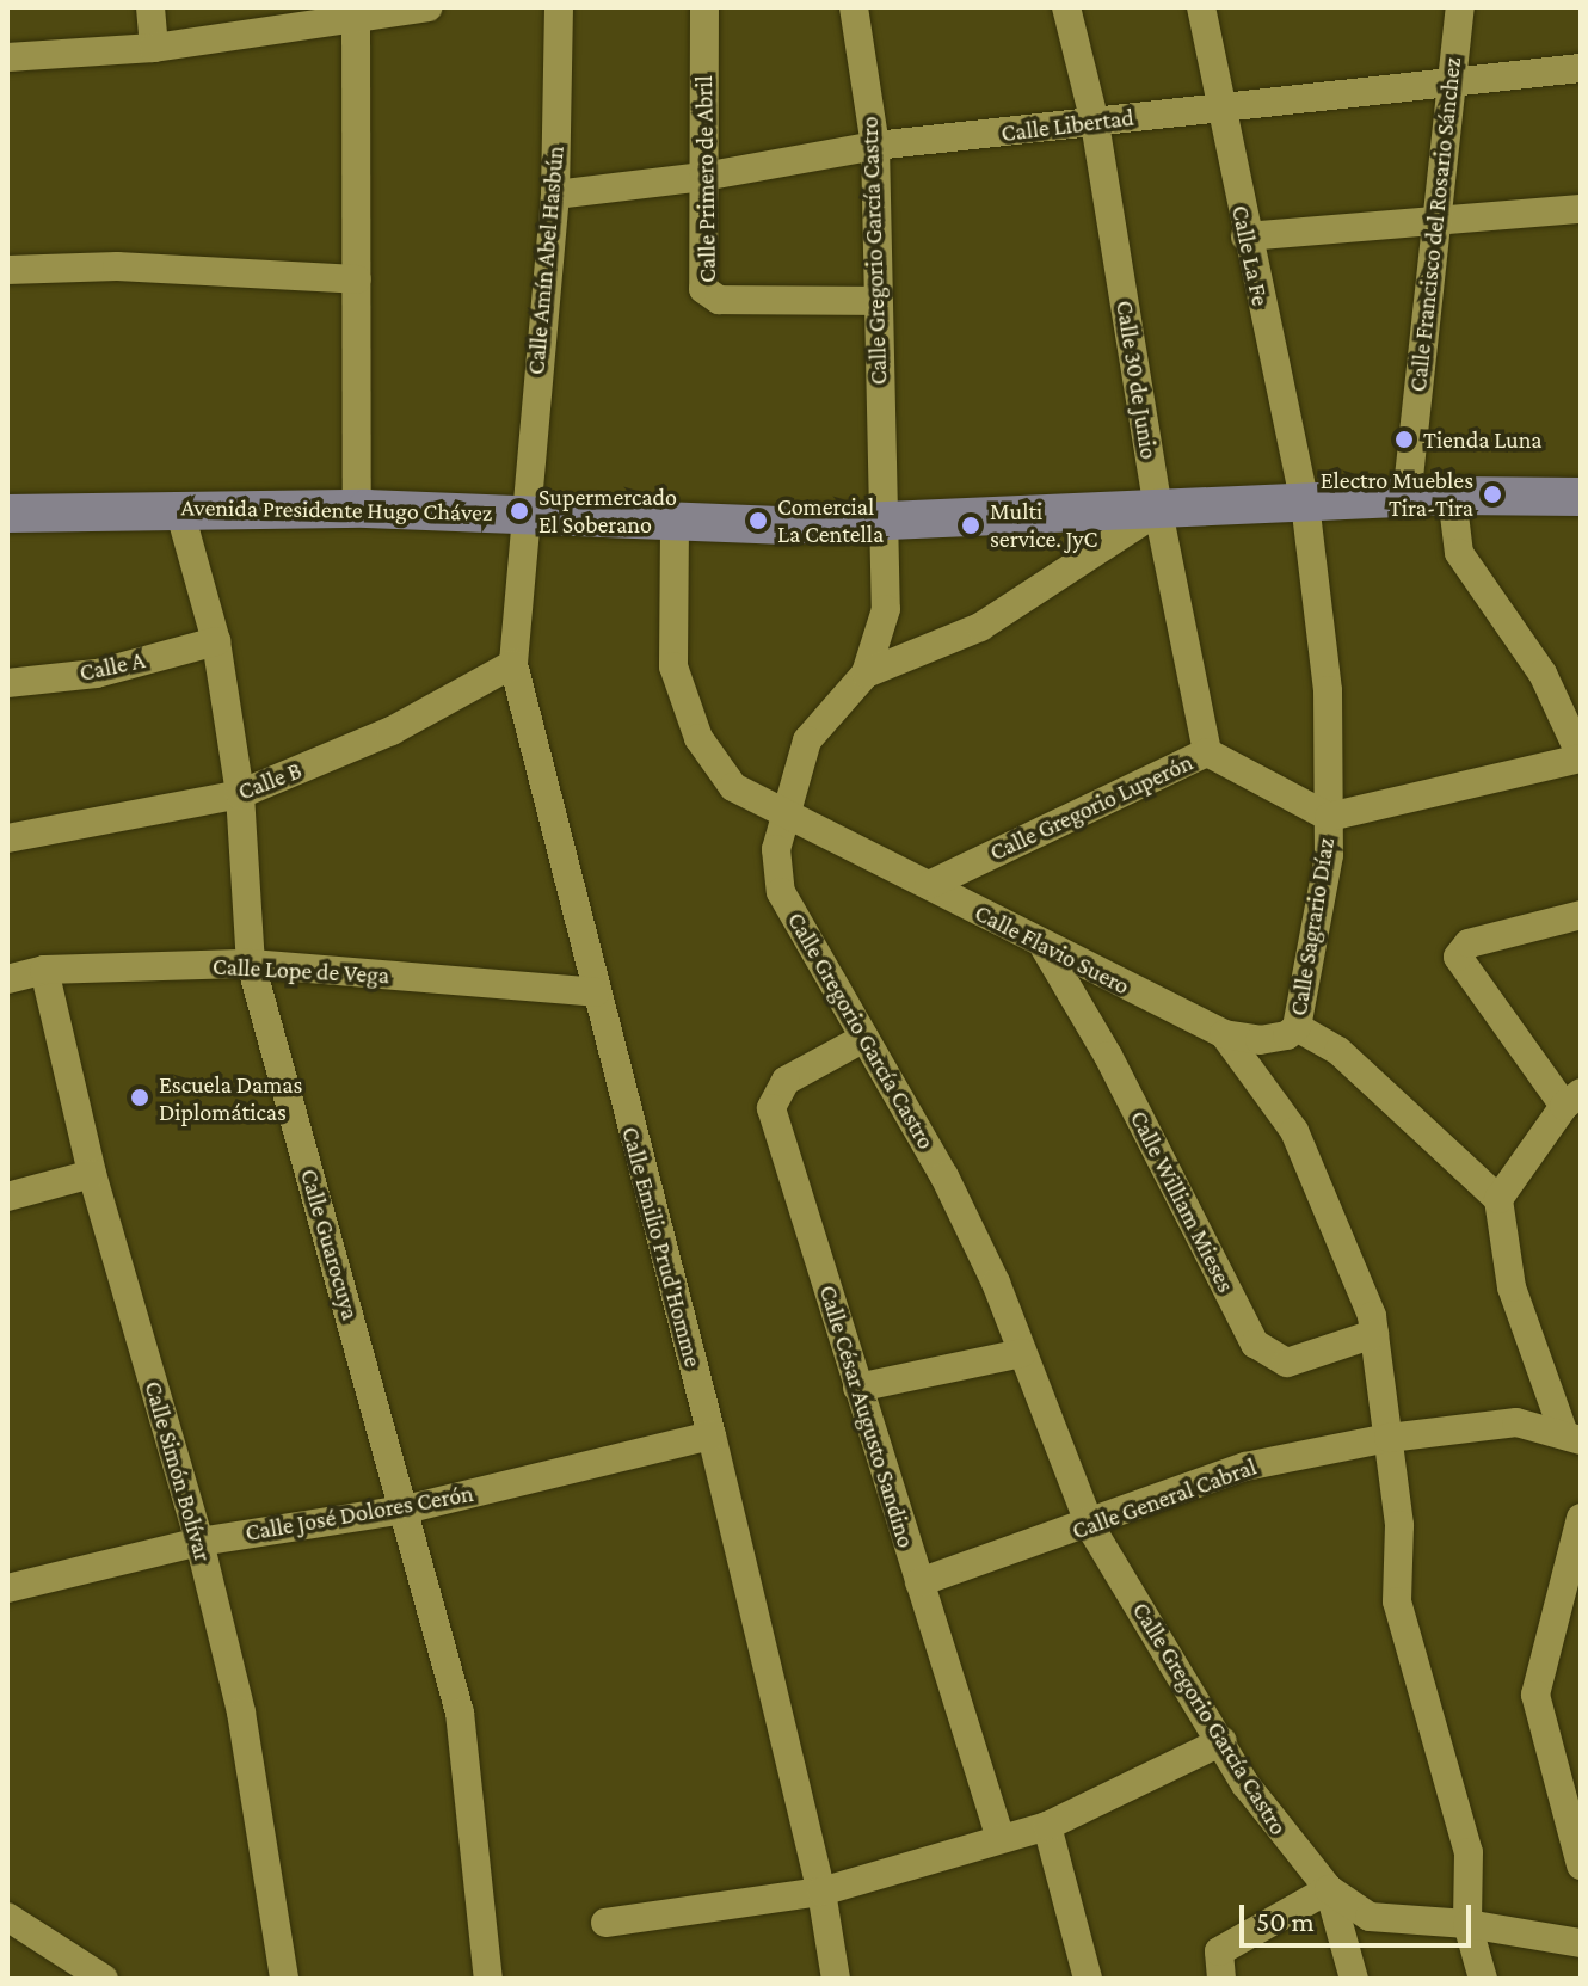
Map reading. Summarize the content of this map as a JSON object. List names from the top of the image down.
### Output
{
  "streets": {
    "main road": ["Avenida Presidente Hugo Chávez"],
    "street": [
      "Calle Libertad",
      "Calle Primero de Abril",
      "Calle Francisco del Rosario Sánchez",
      "Calle Gregorio García Castro",
      "Calle La Fe",
      "Calle Amín Abel Hasbún",
      "Calle 30 de Junio",
      "Calle A",
      "Calle B",
      "Calle Gregorio Luperón",
      "Calle Sagrario Díaz",
      "Calle Flavio Suero",
      "Calle Lope de Vega",
      "Calle William Mieses",
      "Calle Guarocuya",
      "Calle Emilio Prud'Homme",
      "Calle César Augusto Sandino",
      "Calle Simón Bolívar",
      "Calle General Cabral",
      "Calle José Dolores Cerón"
    ]
  },
  "crossings": [
    ["Calle Libertad", "Calle Primero de Abril"],
    ["Calle Libertad", "Calle Francisco del Rosario Sánchez"],
    ["Calle Libertad", "Calle Gregorio García Castro"],
    ["Calle Libertad", "Calle La Fe"],
    ["Calle Libertad", "Calle Amín Abel Hasbún"],
    ["Calle Libertad", "Calle 30 de Junio"],
    ["Calle Primero de Abril", "Calle Gregorio García Castro"],
    ["Calle Francisco del Rosario Sánchez", "Avenida Presidente Hugo Chávez"],
    ["Calle Gregorio García Castro", "Avenida Presidente Hugo Chávez"],
    ["Calle Gregorio García Castro", "Calle Flavio Suero"],
    ["Calle Gregorio García Castro", "Calle César Augusto Sandino"],
    ["Calle Gregorio García Castro", "Calle General Cabral"],
    ["Calle La Fe", "Avenida Presidente Hugo Chávez"],
    ["Calle La Fe", "Calle Sagrario Díaz"],
    ["Calle Amín Abel Hasbún", "Avenida Presidente Hugo Chávez"],
    ["Calle Amín Abel Hasbún", "Calle Emilio Prud'Homme"],
    ["Calle 30 de Junio", "Avenida Presidente Hugo Chávez"],
    ["Calle 30 de Junio", "Calle Gregorio Luperón"],
    ["Avenida Presidente Hugo Chávez", "Calle Sagrario Díaz"],
    ["Avenida Presidente Hugo Chávez", "Calle Flavio Suero"],
    ["Avenida Presidente Hugo Chávez", "Calle Guarocuya"],
    ["Avenida Presidente Hugo Chávez", "Calle Emilio Prud'Homme"],
    ["Calle A", "Calle Guarocuya"],
    ["Calle B", "Calle Guarocuya"],
    ["Calle B", "Calle Emilio Prud'Homme"],
    ["Calle Gregorio Luperón", "Calle Sagrario Díaz"],
    ["Calle Gregorio Luperón", "Calle Flavio Suero"],
    ["Calle Flavio Suero", "Calle William Mieses"],
    ["Calle Flavio Suero", "Calle General Cabral"],
    ["Calle Lope de Vega", "Calle Guarocuya"],
    ["Calle Lope de Vega", "Calle Emilio Prud'Homme"],
    ["Calle Lope de Vega", "Calle Simón Bolívar"],
    ["Calle Guarocuya", "Calle José Dolores Cerón"],
    ["Calle Emilio Prud'Homme", "Calle José Dolores Cerón"],
    ["Calle César Augusto Sandino", "Calle General Cabral"],
    ["Calle Simón Bolívar", "Calle José Dolores Cerón"]
  ],
  "places": [
    "Tienda Luna",
    "Electro Muebles Tira-Tira",
    "Supermercado El Soberano",
    "Comercial La Centella",
    "Multi service. JyC",
    "Escuela Damas Diplomáticas"
  ],
  "scale_bar": "50 m"
}
